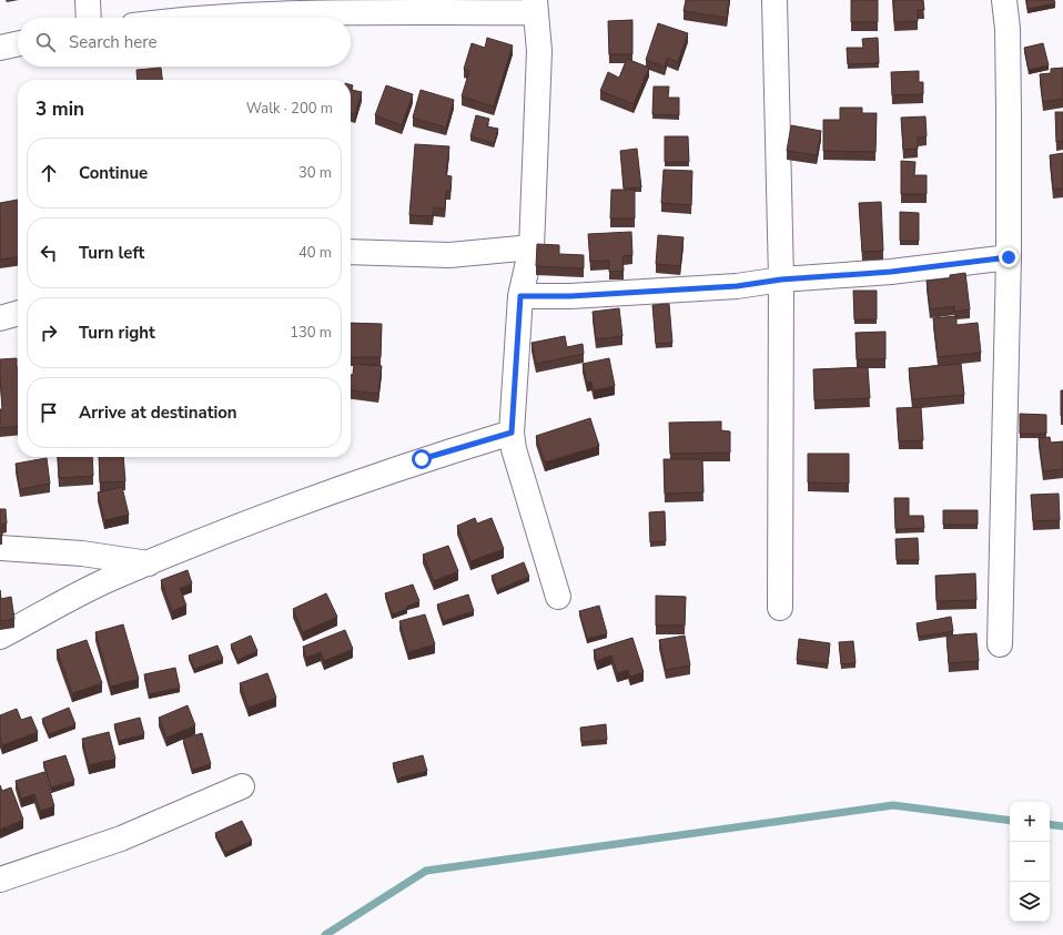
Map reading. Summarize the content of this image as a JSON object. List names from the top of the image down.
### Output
{
  "page": {
    "search": "Search here",
    "heading": ["3 min", "Walk · 200 m"],
    "list": [
      ["Continue", "30 m"],
      ["Turn left", "40 m"],
      ["Turn right", "130 m"],
      "Arrive at destination"
    ],
    "map_buttons": ["+", "−"]
  }
}
